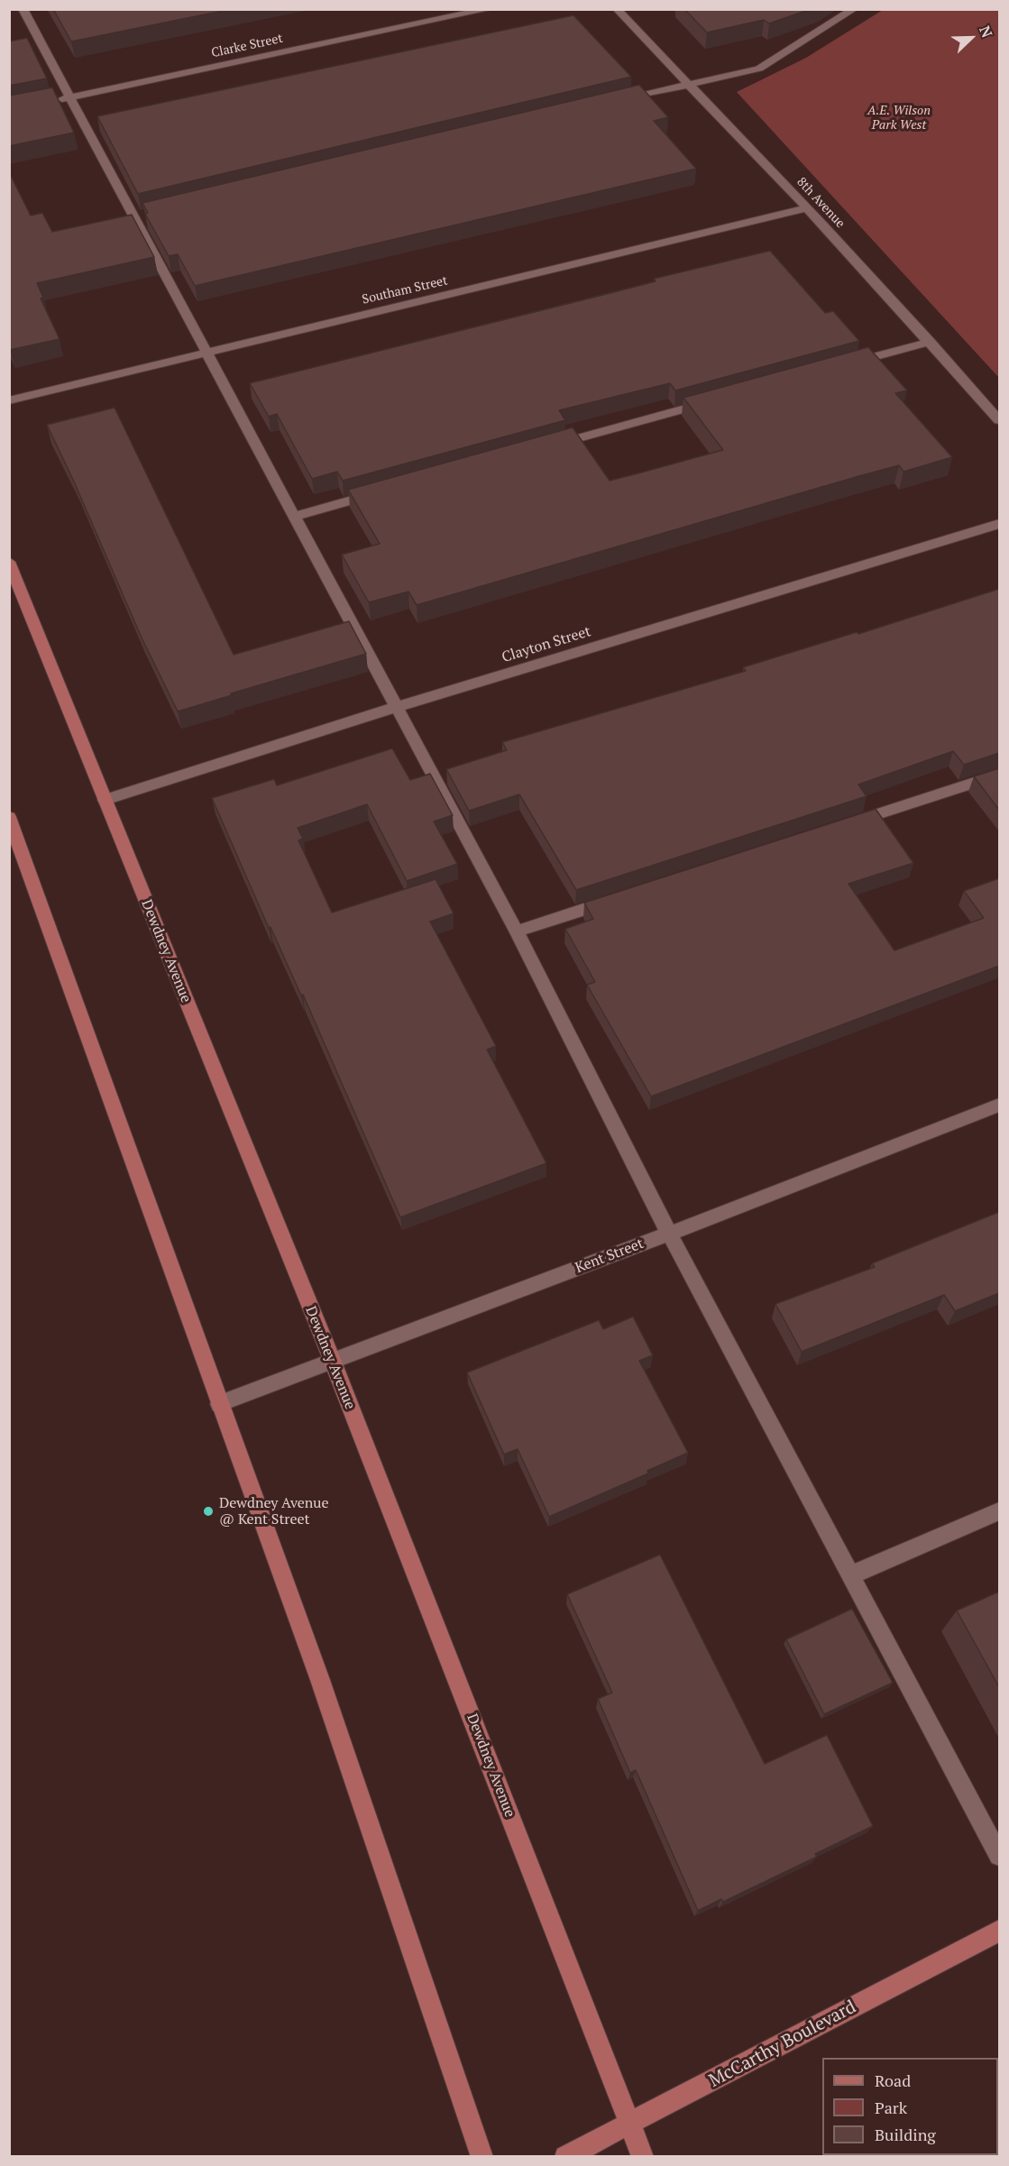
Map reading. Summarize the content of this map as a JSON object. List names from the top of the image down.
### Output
{
  "streets": {
    "main road": ["Dewdney Avenue", "McCarthy Boulevard"],
    "street": [
      "Clarke Street",
      "8th Avenue",
      "Southam Street",
      "Clayton Street",
      "Kent Street"
    ]
  },
  "crossings": [
    ["8th Avenue", "Southam Street"],
    ["Clayton Street", "Dewdney Avenue"],
    ["Dewdney Avenue", "Kent Street"],
    ["Dewdney Avenue", "McCarthy Boulevard"]
  ],
  "parks": ["A.E. Wilson Park West"],
  "places": ["Dewdney Avenue @ Kent Street"],
  "legend": ["Road", "Park", "Building"],
  "north": "top right"
}
